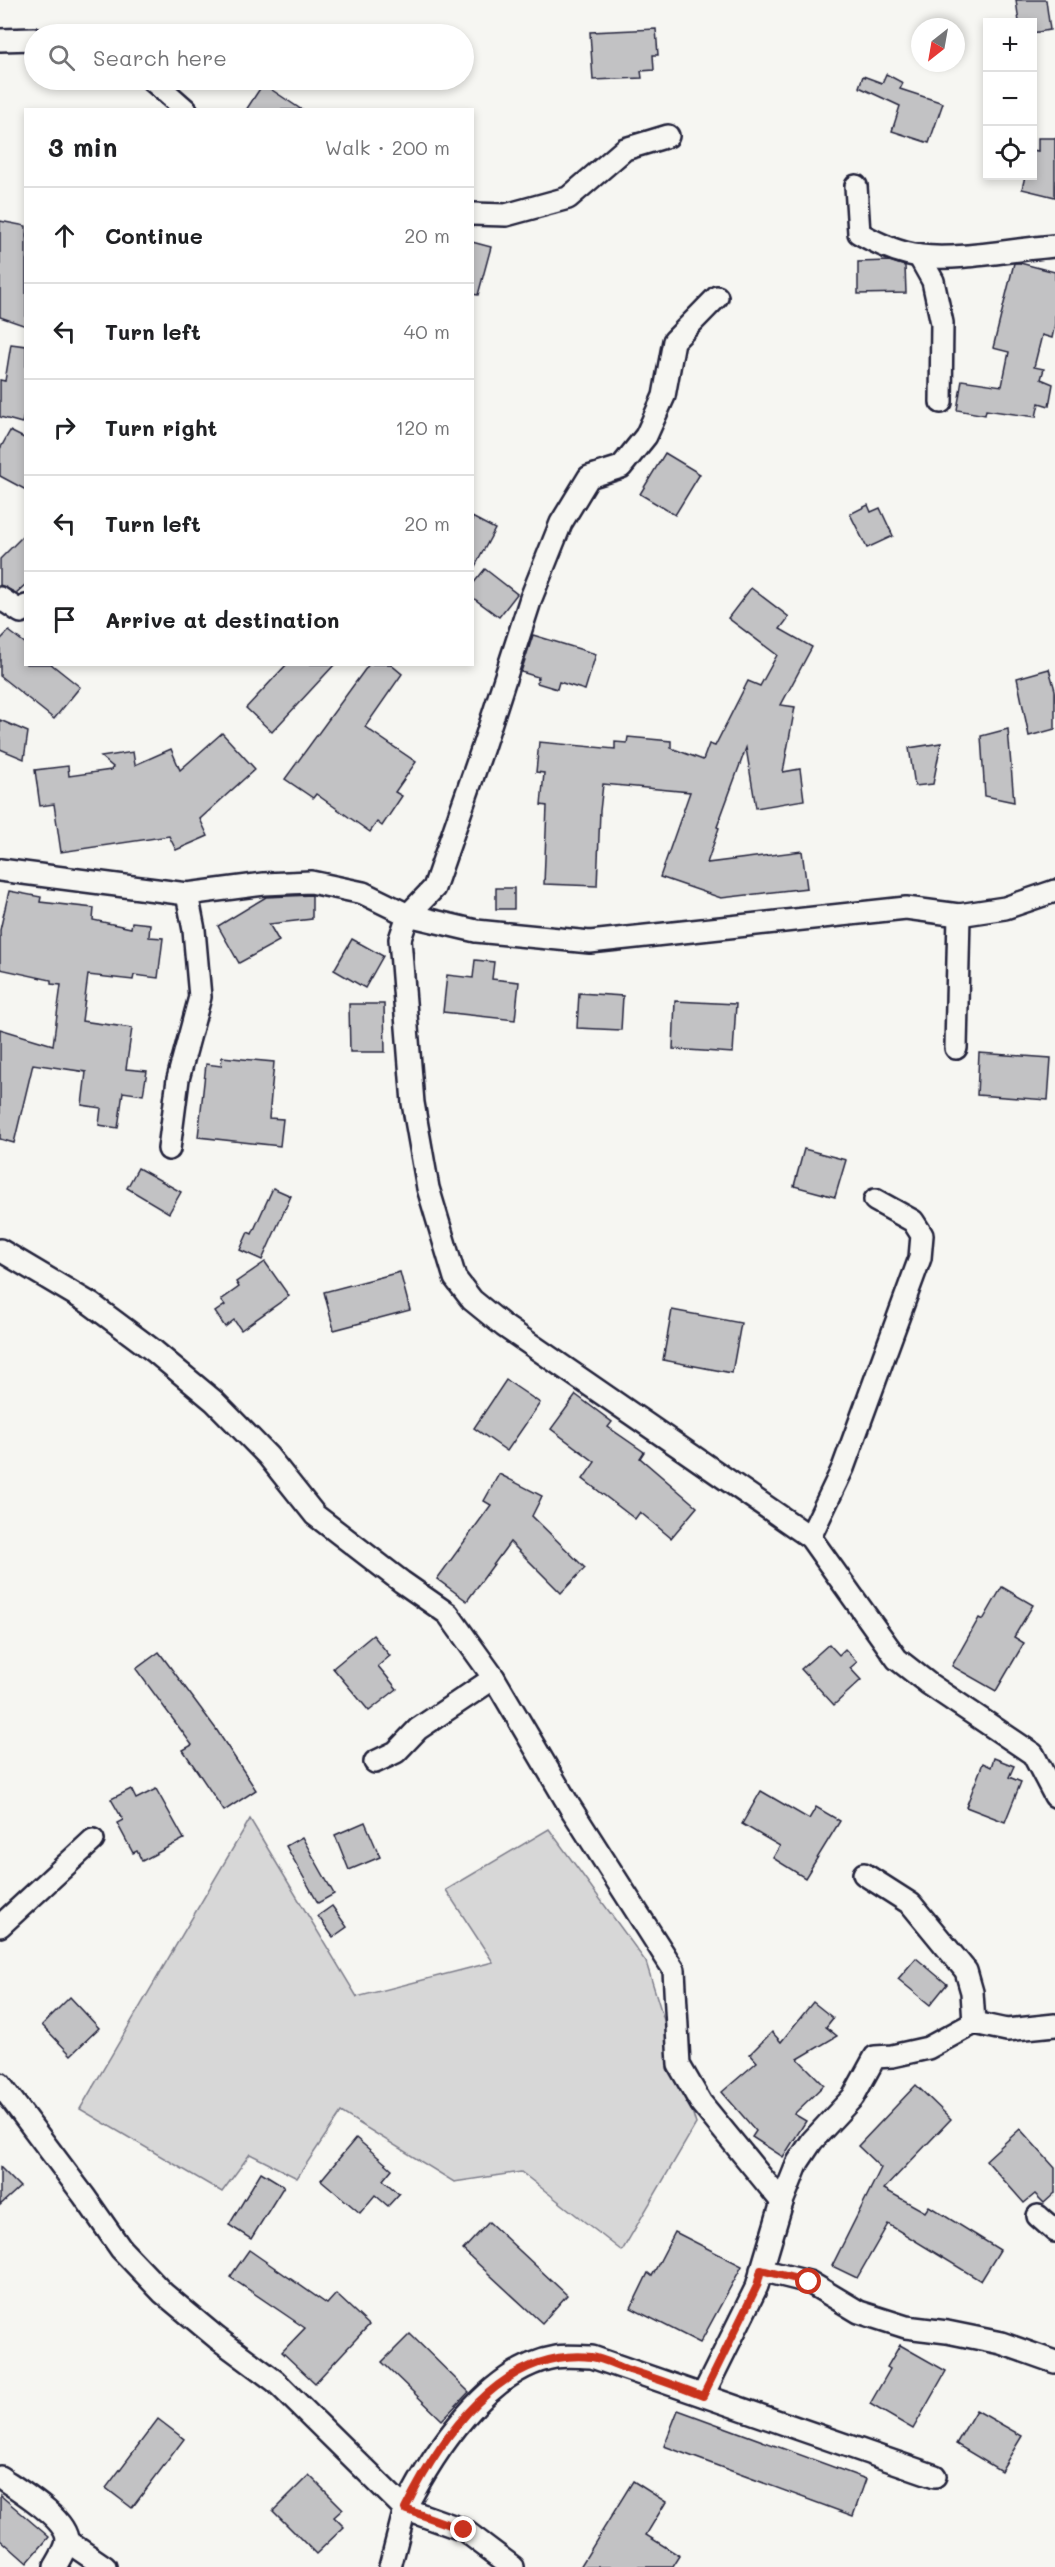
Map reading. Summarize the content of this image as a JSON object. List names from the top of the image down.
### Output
{
  "north": "bottom left",
  "page": {
    "map_buttons": ["+", "−"],
    "search": "Search here",
    "heading": ["3 min", "Walk · 200 m"],
    "list": [
      ["Continue", "20 m"],
      ["Turn left", "40 m"],
      ["Turn right", "120 m"],
      ["Turn left", "20 m"],
      "Arrive at destination"
    ]
  }
}
